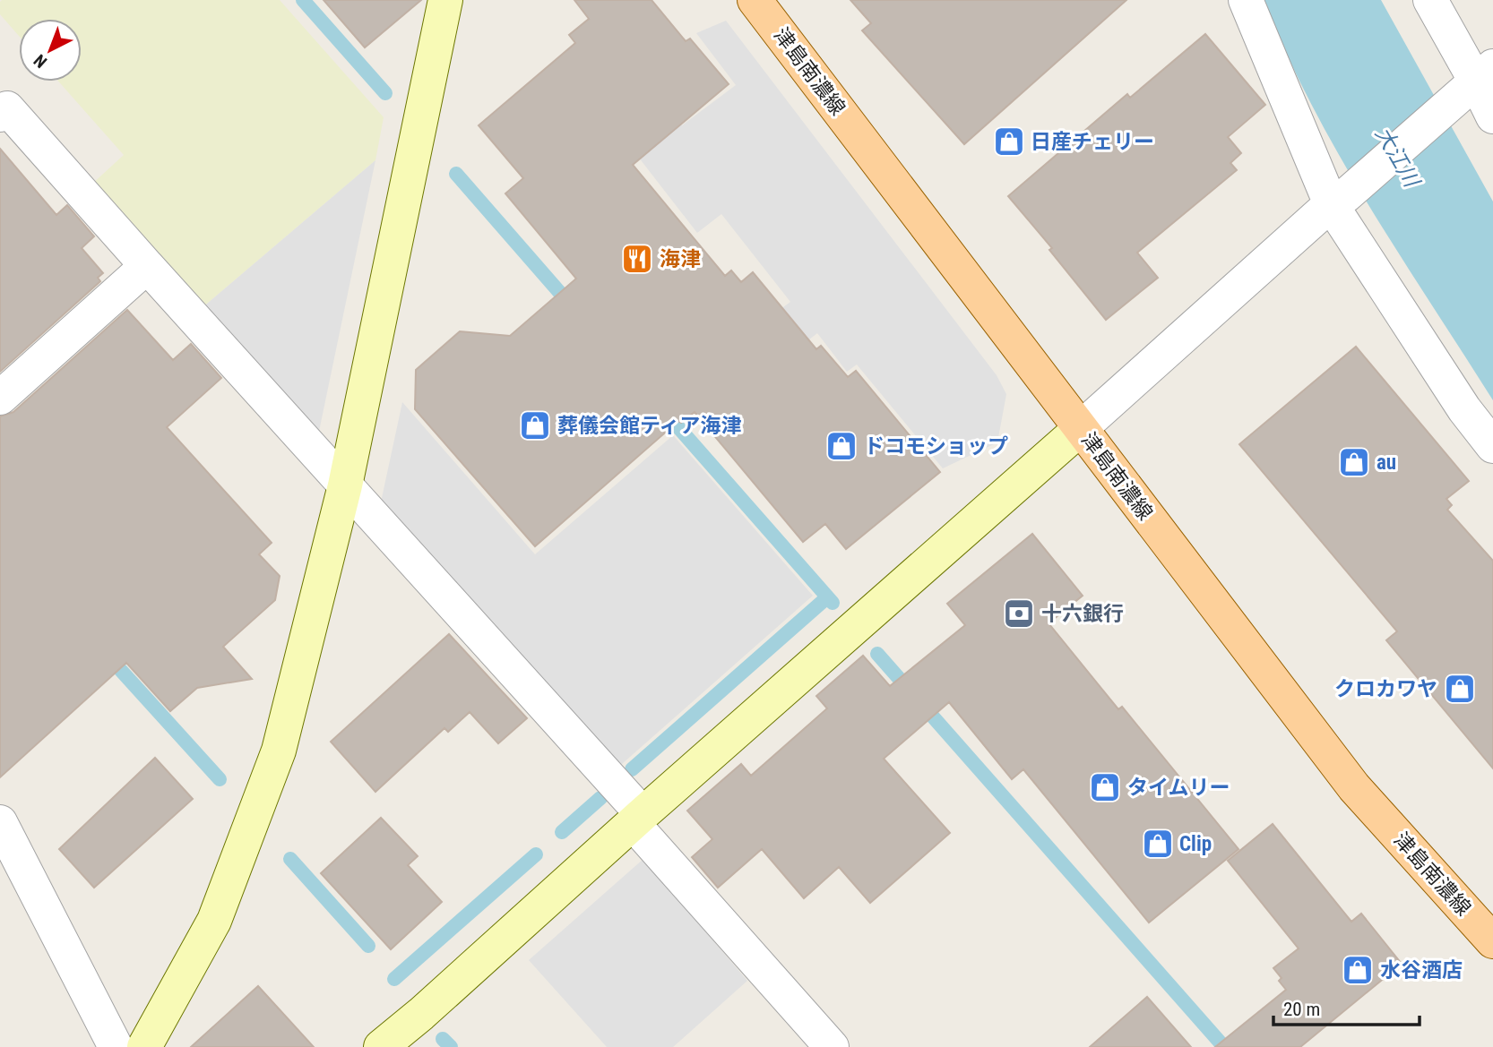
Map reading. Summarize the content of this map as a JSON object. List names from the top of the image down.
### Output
{
  "streets": {
    "main road": ["津島南濃線"]
  },
  "water": ["大江川"],
  "places": {
    "shop": [
      "日産チェリー",
      "葬儀会館ティア海津",
      "ドコモショップ",
      "au",
      "クロカワヤ",
      "タイムリー",
      "Clip",
      "水谷酒店"
    ],
    "restaurant": ["海津"],
    "bank": ["十六銀行"]
  },
  "scale_bar": "20 m",
  "north": "bottom left"
}
